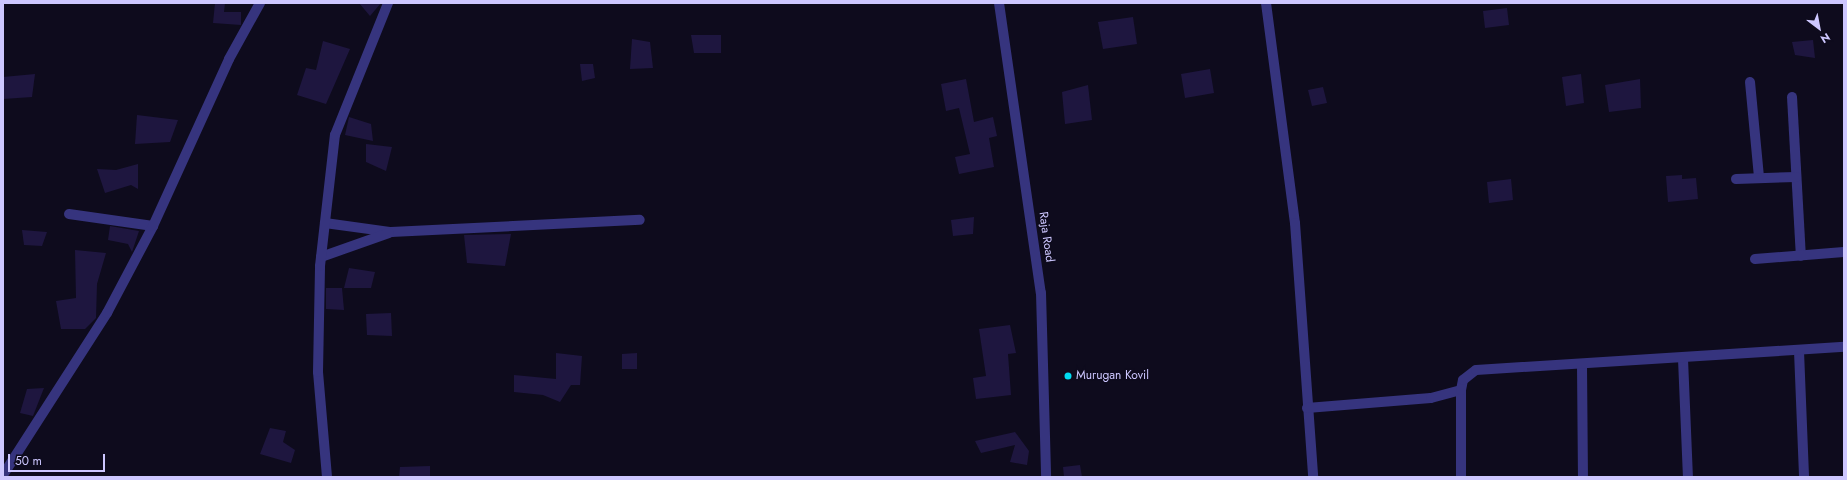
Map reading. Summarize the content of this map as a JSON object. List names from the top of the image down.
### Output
{
  "streets": {
    "street": ["Raja Road"]
  },
  "places": ["Murugan Kovil"],
  "scale_bar": "50 m",
  "north": "bottom right"
}
